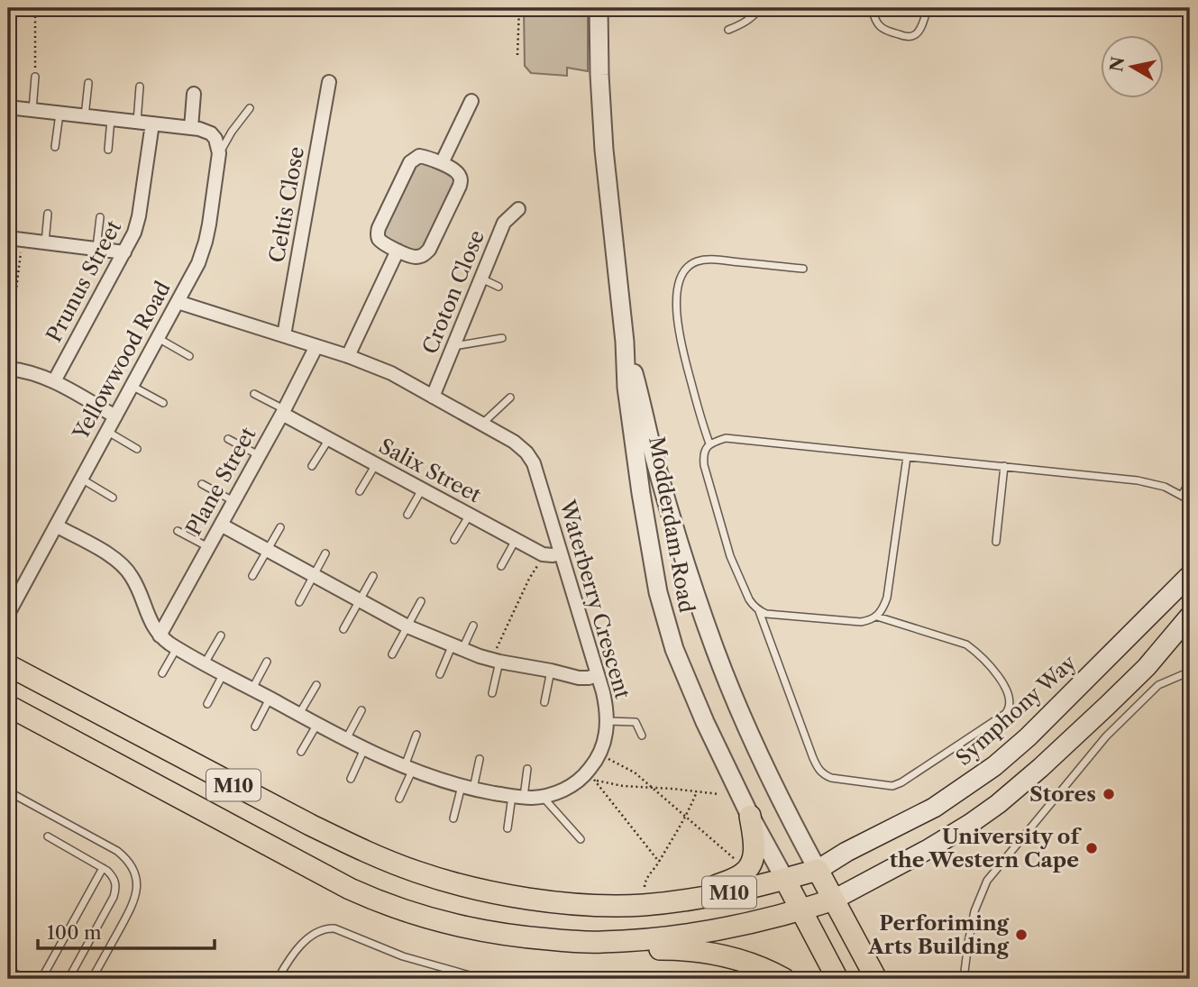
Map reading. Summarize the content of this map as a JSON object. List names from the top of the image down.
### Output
{
  "streets": {
    "main road": ["Symphony Way", "M10"],
    "street": [
      "Celtis Close",
      "Prunus Street",
      "Croton Close",
      "Yellowwood Road",
      "Salix Street",
      "Plane Street",
      "Modderdam Road",
      "Waterberry Crescent"
    ]
  },
  "crossings": [
    ["Celtis Close", "Waterberry Crescent"],
    ["Croton Close", "Waterberry Crescent"],
    ["Yellowwood Road", "Waterberry Crescent"],
    ["Salix Street", "Plane Street"],
    ["Plane Street", "Waterberry Crescent"],
    ["Modderdam Road", "Symphony Way"],
    ["Modderdam Road", "M10"],
    ["Symphony Way", "M10"]
  ],
  "places": ["Stores", "University of the Western Cape", "Perforiming Arts Building"],
  "scale_bar": "100 m",
  "north": "left"
}
